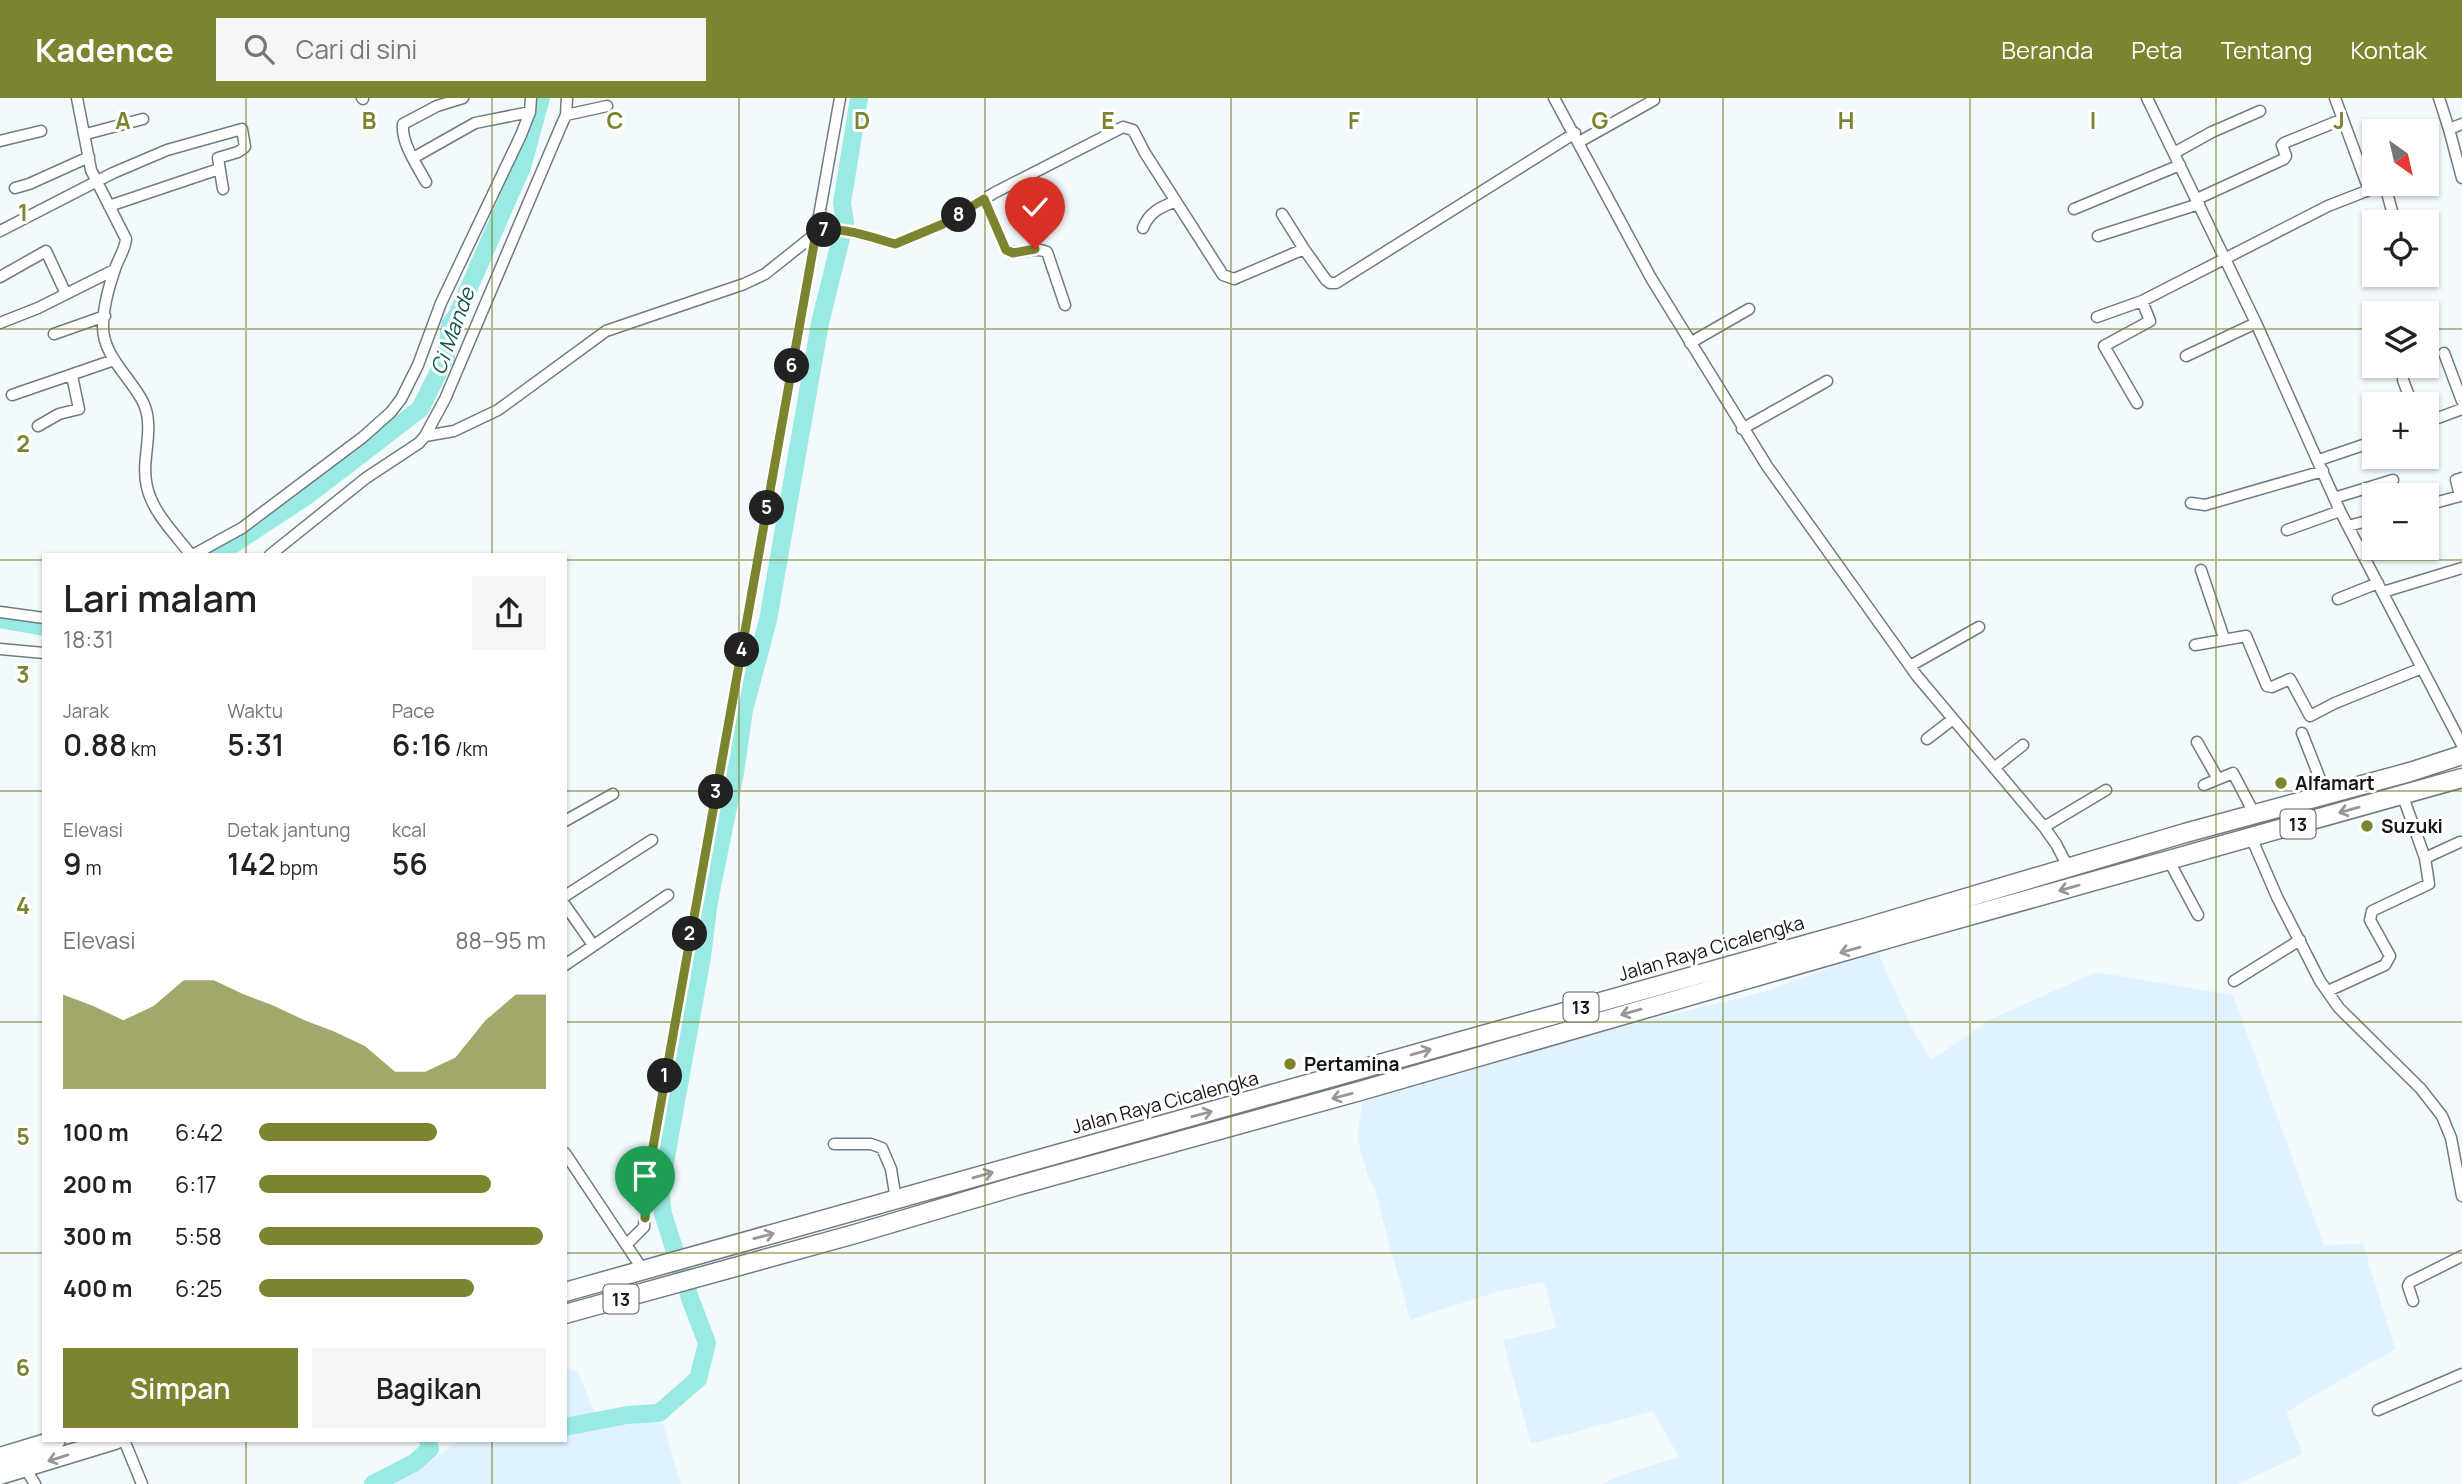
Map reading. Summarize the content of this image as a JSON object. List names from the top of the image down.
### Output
{
  "streets": {
    "highway": ["13", "Jalan Raya Cicalengka"]
  },
  "water": ["Ci Mande"],
  "places": ["Alfamart", "Suzuki", "Pertamina"],
  "north": "bottom right",
  "page": {
    "header": "Kadence",
    "search": "Cari di sini",
    "nav": [
      "Beranda",
      "Peta",
      "Tentang",
      "Kontak"
    ],
    "map_buttons": ["+", "−"],
    "pins": [
      "8",
      "7",
      "6",
      "5",
      "4",
      "3",
      "2",
      "1"
    ],
    "heading": ["Lari malam", "18:31"],
    "stats": [
      ["Jarak", "0.88 km"],
      ["Waktu", "5:31"],
      ["Pace", "6:16 /km"],
      ["Elevasi", "9 m"],
      ["Detak jantung", "142 bpm"],
      ["kcal", "56"]
    ],
    "chart": ["Elevasi", "88–95 m"],
    "list": [
      {
        "name": "100 m",
        "note": "6:42"
      },
      {
        "name": "200 m",
        "note": "6:17"
      },
      {
        "name": "300 m",
        "note": "5:58"
      },
      {
        "name": "400 m",
        "note": "6:25"
      }
    ],
    "buttons": ["Simpan", "Bagikan"]
  },
  "grid": {
    "columns": [
      "A",
      "B",
      "C",
      "D",
      "E",
      "F",
      "G",
      "H",
      "I",
      "J"
    ],
    "rows": [
      "1",
      "2",
      "3",
      "4",
      "5",
      "6"
    ]
  }
}
